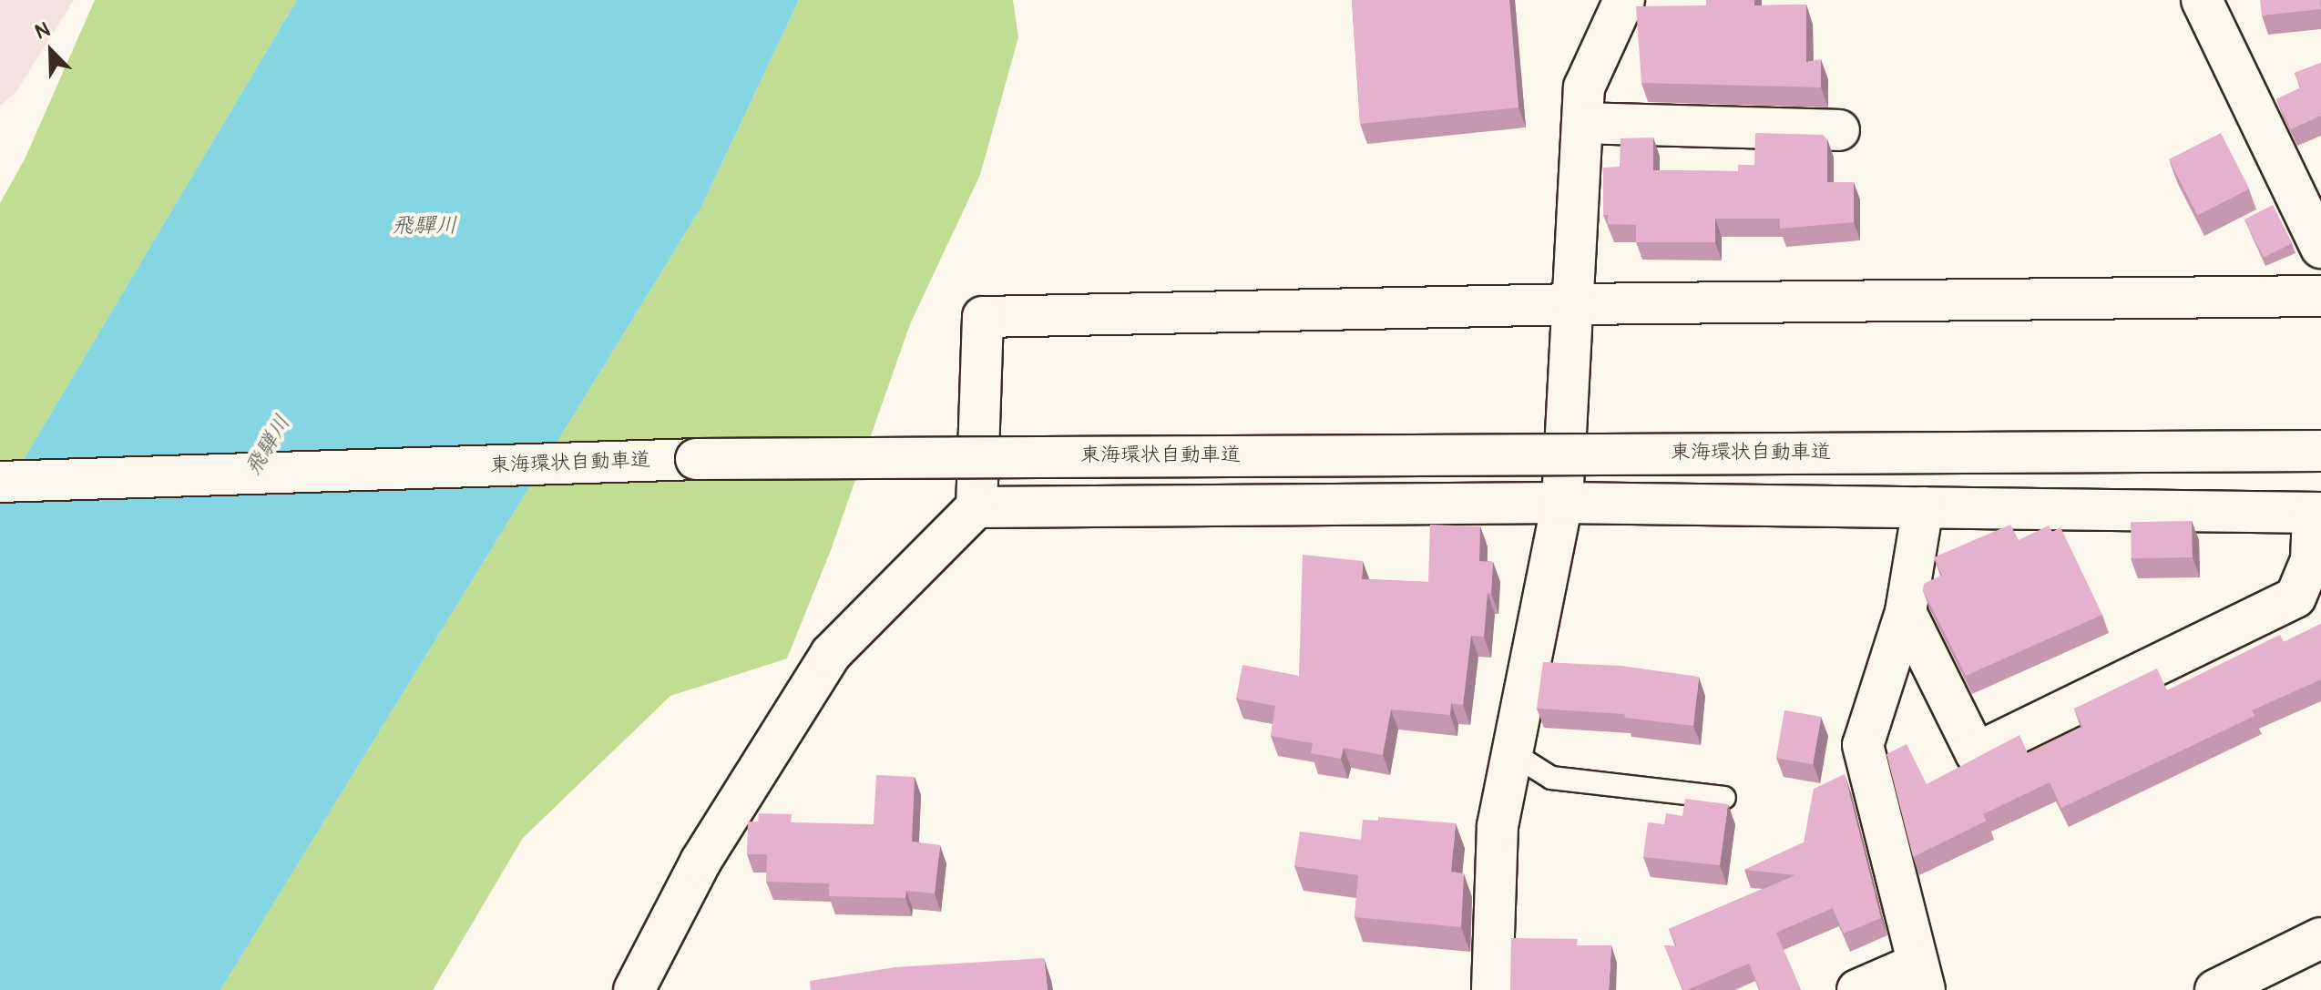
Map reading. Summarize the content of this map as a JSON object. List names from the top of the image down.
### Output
{
  "streets": {
    "main road": ["東海環状自動車道"]
  },
  "water": ["飛驒川", "飛騨川"],
  "north": "top left"
}
